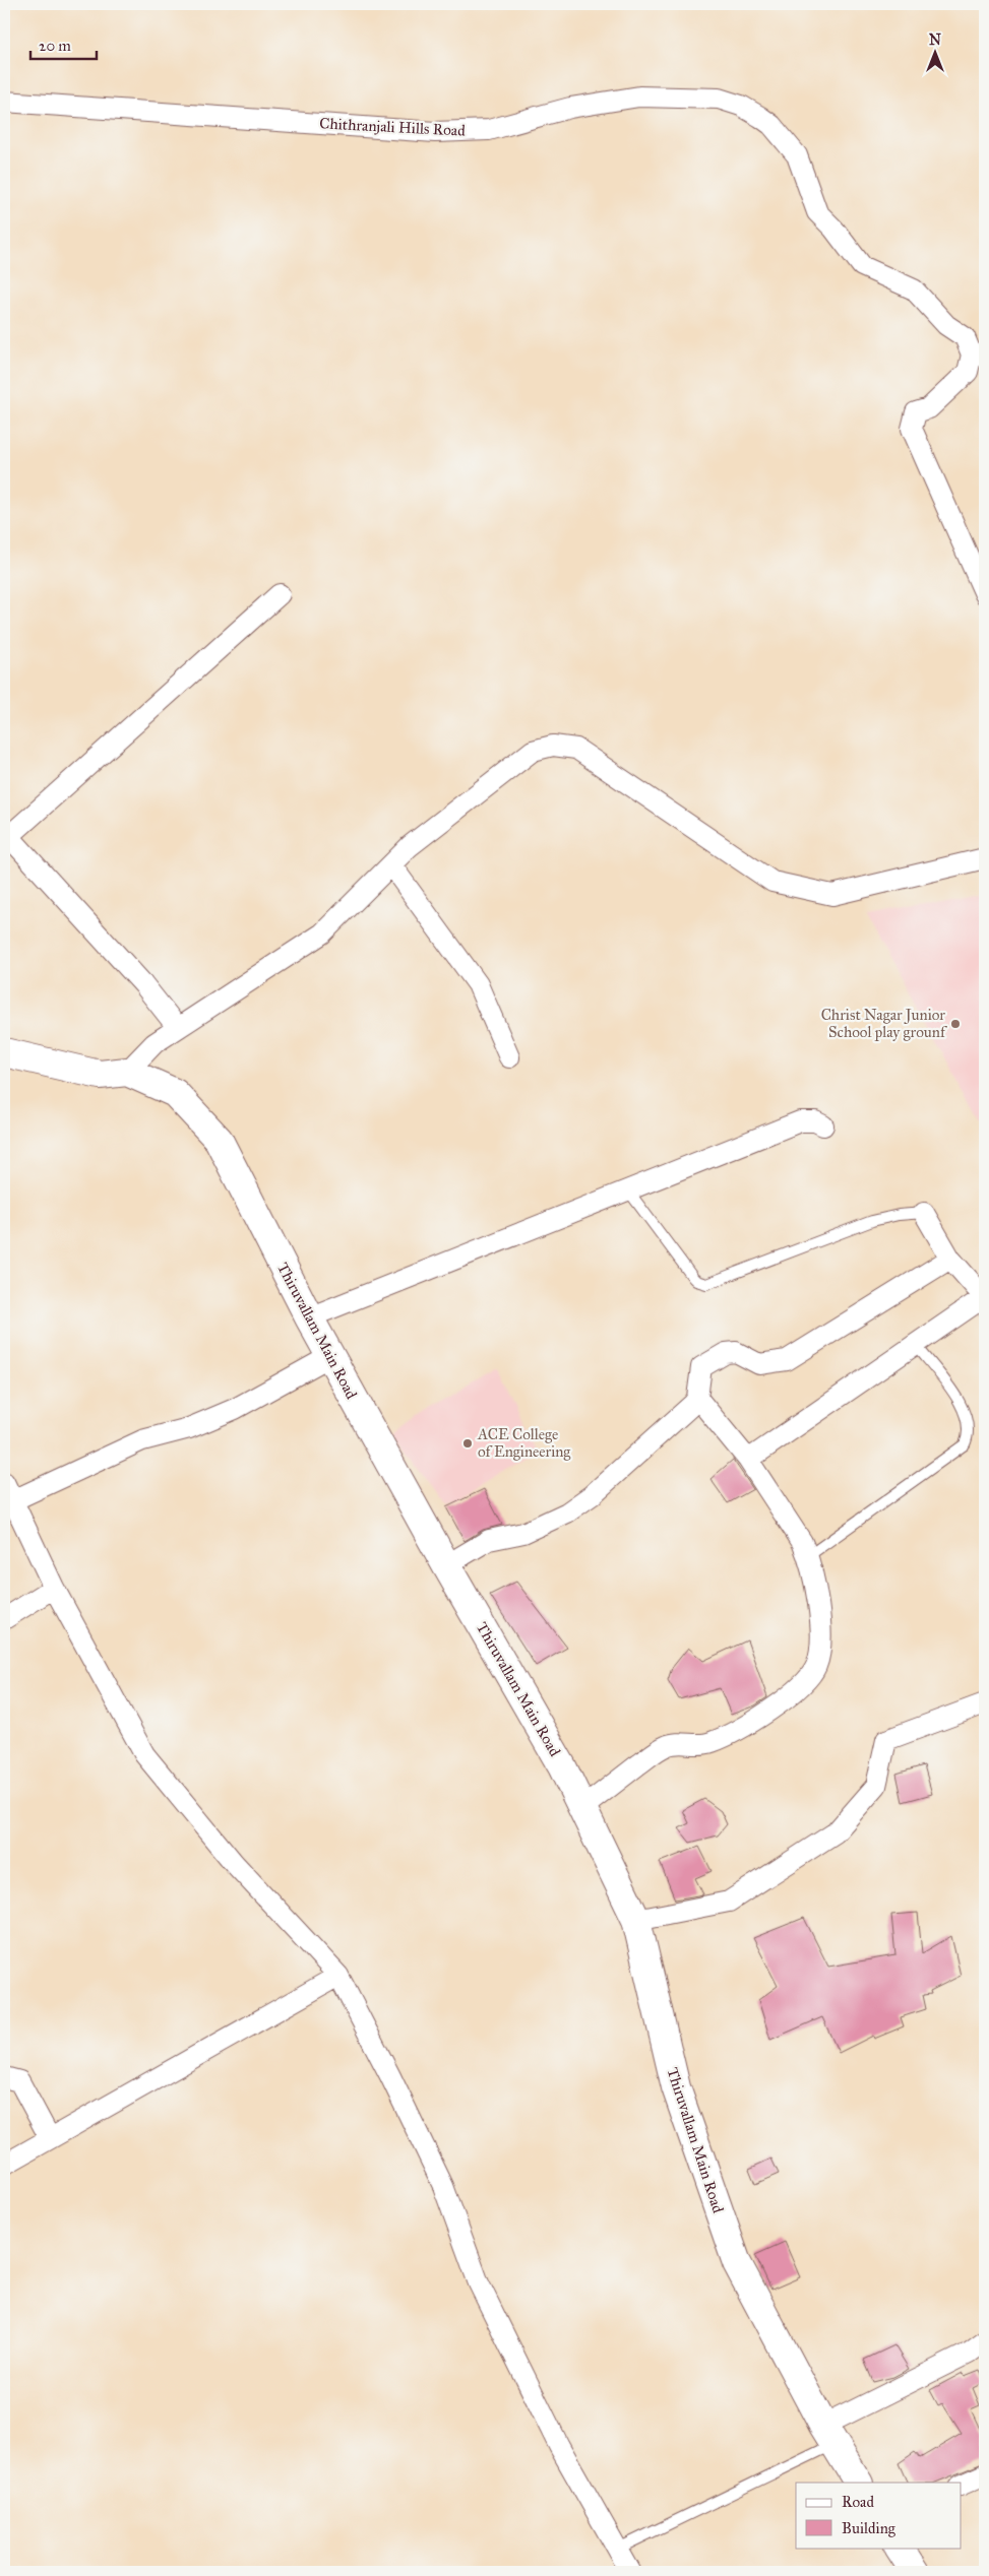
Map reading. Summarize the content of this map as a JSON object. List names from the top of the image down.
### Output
{
  "streets": {
    "main road": ["Thiruvallam Main Road"],
    "street": ["Chithranjali Hills Road"]
  },
  "places": ["Christ Nagar Junior School play grounf", "ACE College of Engineering"],
  "legend": ["Road", "Building"],
  "scale_bar": "20 m",
  "north": "top"
}
